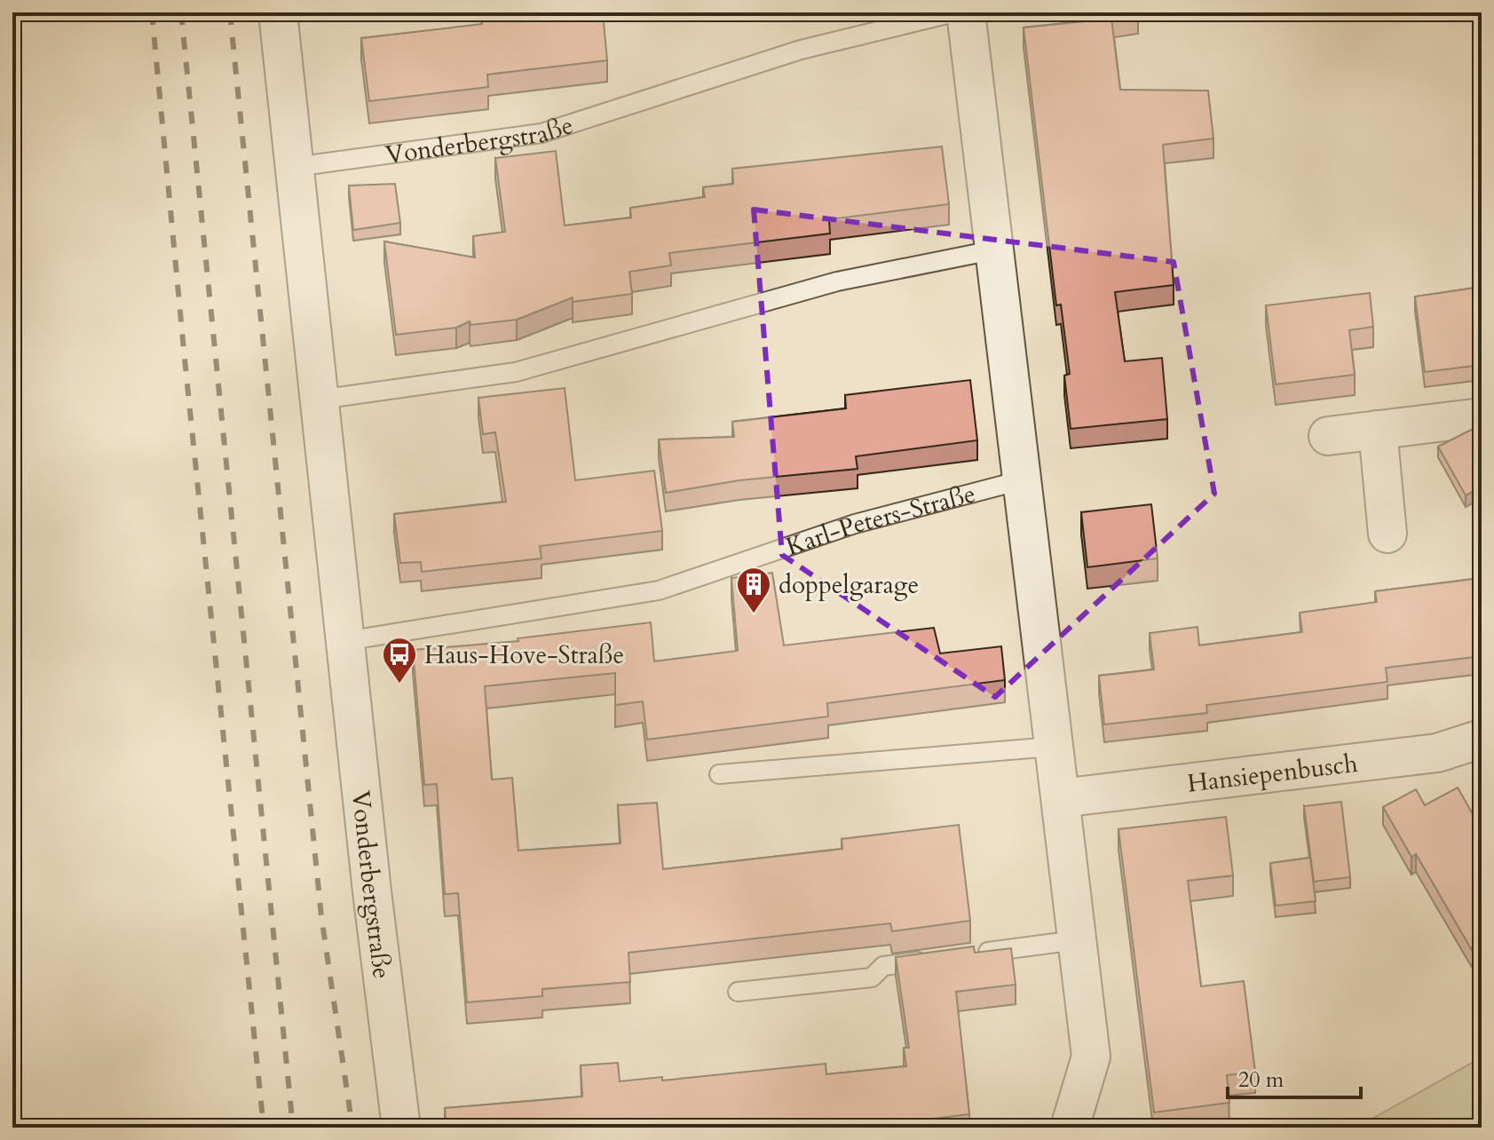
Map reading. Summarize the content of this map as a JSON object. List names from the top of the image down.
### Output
{
  "streets": {
    "street": ["Vonderbergstraße", "Hansiepenbusch"],
    "lane": ["Karl-Peters-Straße"]
  },
  "crossings": [
    ["Vonderbergstraße", "Karl-Peters-Straße"]
  ],
  "places": {
    "building": ["doppelgarage"],
    "bus stop": ["Haus-Hove-Straße"]
  },
  "scale_bar": "20 m"
}
